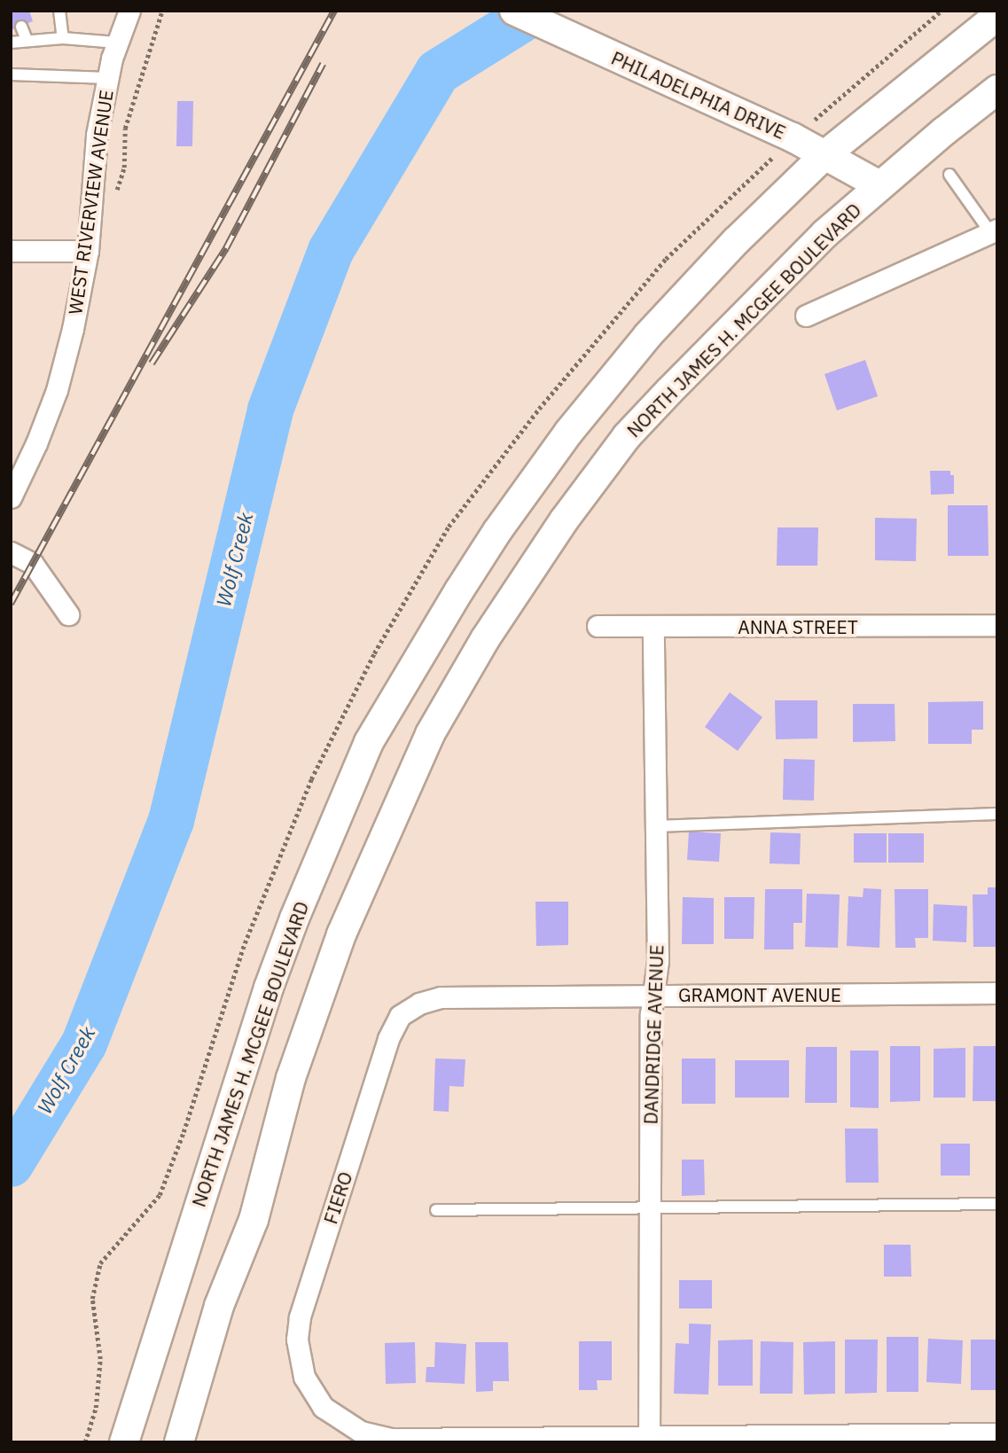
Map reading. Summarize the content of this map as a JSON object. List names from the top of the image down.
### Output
{
  "streets": {
    "main road": ["PHILADELPHIA DRIVE", "NORTH JAMES H. MCGEE BOULEVARD"],
    "street": [
      "WEST RIVERVIEW AVENUE",
      "ANNA STREET",
      "GRAMONT AVENUE",
      "DANDRIDGE AVENUE",
      "FIERO"
    ]
  },
  "crossings": [
    ["PHILADELPHIA DRIVE", "NORTH JAMES H. MCGEE BOULEVARD"],
    ["ANNA STREET", "DANDRIDGE AVENUE"],
    ["GRAMONT AVENUE", "DANDRIDGE AVENUE"],
    ["GRAMONT AVENUE", "FIERO"],
    ["DANDRIDGE AVENUE", "FIERO"]
  ],
  "water": ["Wolf Creek"]
}
